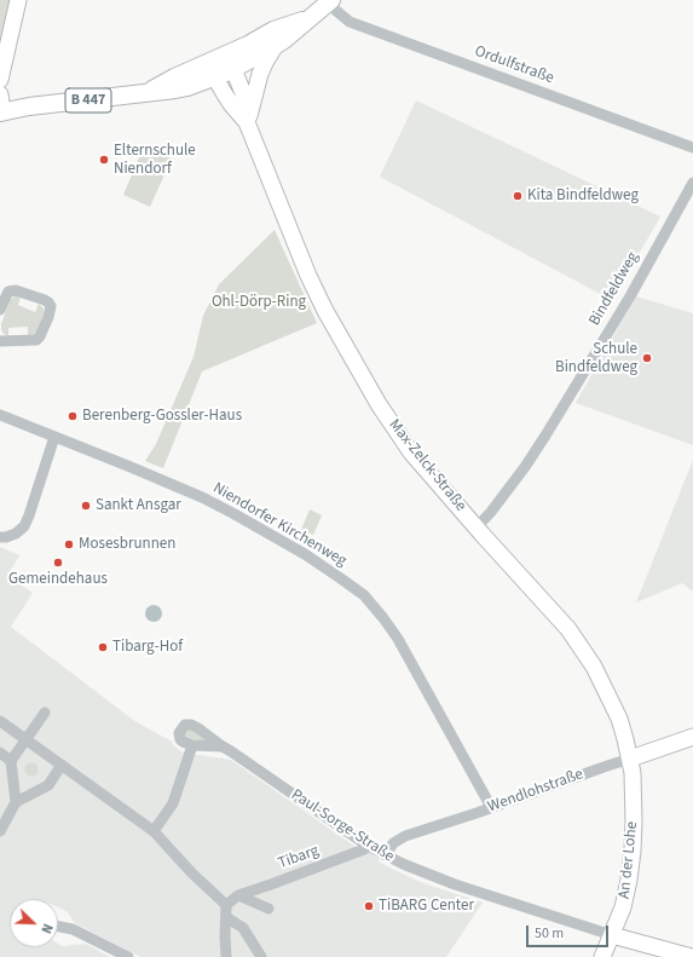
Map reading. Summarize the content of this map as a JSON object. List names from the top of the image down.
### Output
{
  "streets": {
    "main road": ["B 447"],
    "street": [
      "Ordulfstraße",
      "Bindfeldweg",
      "Max-Zelck-Straße",
      "Niendorfer Kirchenweg",
      "Wendlohstraße",
      "Paul-Sorge-Straße",
      "Tibarg",
      "An der Lohe"
    ]
  },
  "crossings": [
    ["Ordulfstraße", "B 447"],
    ["B 447", "Max-Zelck-Straße"],
    ["Bindfeldweg", "Max-Zelck-Straße"],
    ["Max-Zelck-Straße", "Wendlohstraße"],
    ["Max-Zelck-Straße", "An der Lohe"],
    ["Niendorfer Kirchenweg", "Wendlohstraße"],
    ["Wendlohstraße", "Paul-Sorge-Straße"],
    ["Wendlohstraße", "An der Lohe"],
    ["Paul-Sorge-Straße", "Tibarg"],
    ["Paul-Sorge-Straße", "An der Lohe"]
  ],
  "parks": ["Ohl-Dörp-Ring"],
  "places": [
    "Elternschule Niendorf",
    "Kita Bindfeldweg",
    "Schule Bindfeldweg",
    "Berenberg-Gossler-Haus",
    "Sankt Ansgar",
    "Mosesbrunnen",
    "Gemeindehaus",
    "Tibarg-Hof",
    "TiBARG Center"
  ],
  "scale_bar": "50 m",
  "north": "bottom right"
}
